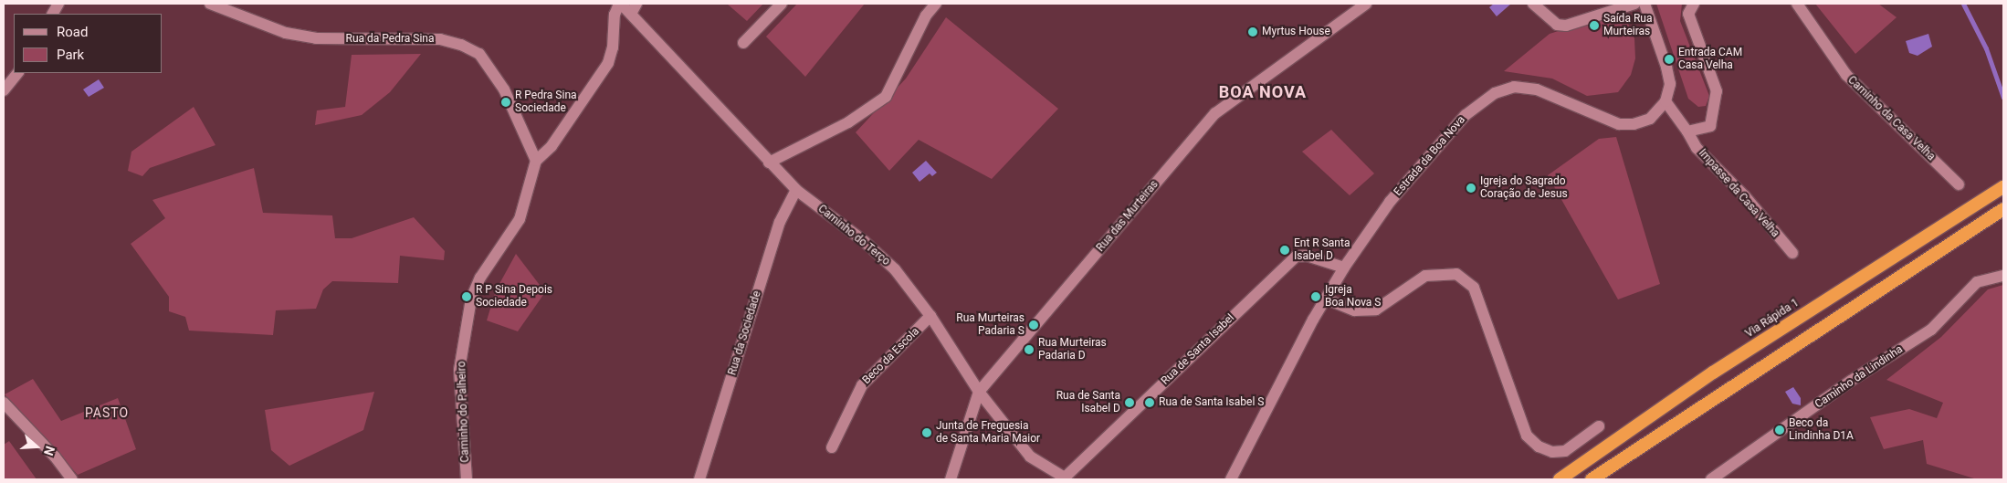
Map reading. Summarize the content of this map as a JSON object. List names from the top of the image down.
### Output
{
  "streets": {
    "highway": ["Via Rápida 1"],
    "street": [
      "Rua da Pedra Sina",
      "Caminho da Casa Velha",
      "Estrada da Boa Nova",
      "Impasse da Casa Velha",
      "Rua das Murteiras",
      "Caminho do Terço",
      "Rua da Sociedade",
      "Rua de Santa Isabel",
      "Beco da Escola",
      "Caminho da Lindinha",
      "Caminho do Palheiro"
    ]
  },
  "crossings": [
    ["Rua da Pedra Sina", "Caminho do Palheiro"],
    ["Estrada da Boa Nova", "Impasse da Casa Velha"],
    ["Estrada da Boa Nova", "Rua de Santa Isabel"],
    ["Rua das Murteiras", "Caminho do Terço"],
    ["Caminho do Terço", "Rua da Sociedade"],
    ["Caminho do Terço", "Rua de Santa Isabel"],
    ["Caminho do Terço", "Beco da Escola"]
  ],
  "districts": ["BOA NOVA", "PASTO"],
  "places": [
    "Saída Rua Murteiras",
    "Myrtus House",
    "Entrada CAM Casa Velha",
    "R Pedra Sina Sociedade",
    "Igreja do Sagrado Coração de Jesus",
    "Ent R Santa Isabel D",
    "R P Sina Depois Sociedade",
    "Igreja Boa Nova S",
    "Rua Murteiras Padaria S",
    "Rua Murteiras Padaria D",
    "Rua de Santa Isabel D",
    "Rua de Santa Isabel S",
    "Beco da Lindinha D1A",
    "Junta de Freguesia de Santa Maria Maior"
  ],
  "legend": ["Road", "Park"],
  "north": "right"
}
